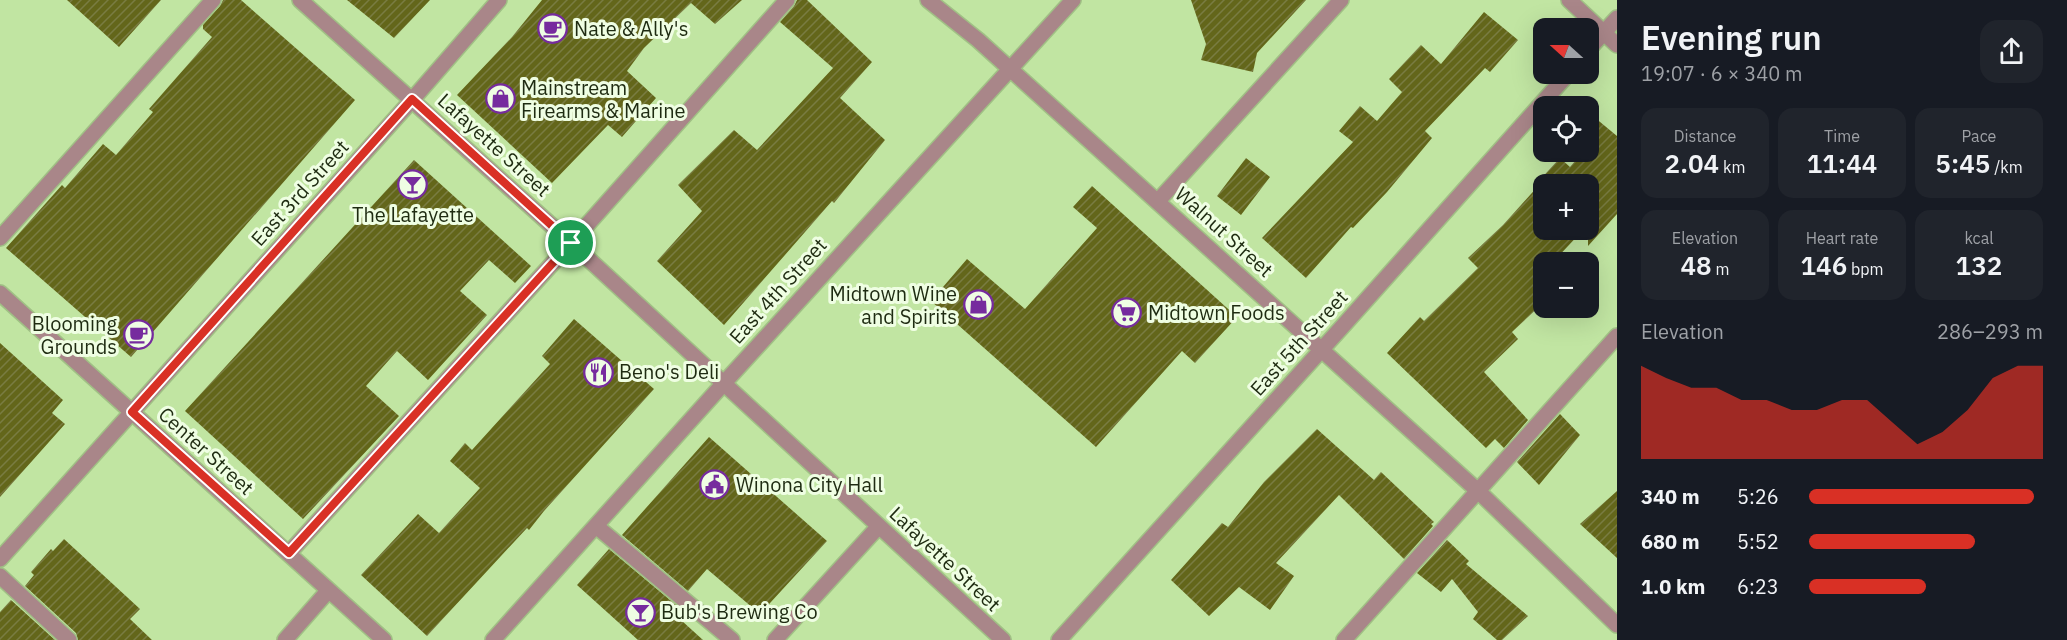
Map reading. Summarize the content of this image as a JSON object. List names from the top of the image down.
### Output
{
  "streets": {
    "street": [
      "Lafayette Street",
      "East 3rd Street",
      "Walnut Street",
      "East 4th Street",
      "East 5th Street",
      "Center Street"
    ]
  },
  "crossings": [
    ["Lafayette Street", "East 3rd Street"],
    ["Lafayette Street", "East 4th Street"],
    ["East 3rd Street", "Center Street"],
    ["Walnut Street", "East 4th Street"],
    ["Walnut Street", "East 5th Street"]
  ],
  "places": {
    "cafe": ["Nate & Ally's", "Blooming Grounds"],
    "shop": ["Mainstream Firearms & Marine", "Midtown Wine and Spirits"],
    "bar": ["The Lafayette", "Bub's Brewing Co"],
    "supermarket": ["Midtown Foods"],
    "restaurant": ["Beno's Deli"],
    "public building": ["Winona City Hall"]
  },
  "north": "left",
  "page": {
    "heading": ["Evening run", "19:07 · 6 × 340 m"],
    "map_buttons": ["+", "−"],
    "stats": [
      ["Distance", "2.04 km"],
      ["Time", "11:44"],
      ["Pace", "5:45 /km"],
      ["Elevation", "48 m"],
      ["Heart rate", "146 bpm"],
      ["kcal", "132"]
    ],
    "chart": ["Elevation", "286–293 m"],
    "list": [
      {
        "name": "340 m",
        "note": "5:26"
      },
      {
        "name": "680 m",
        "note": "5:52"
      },
      {
        "name": "1.0 km",
        "note": "6:23"
      }
    ]
  }
}
